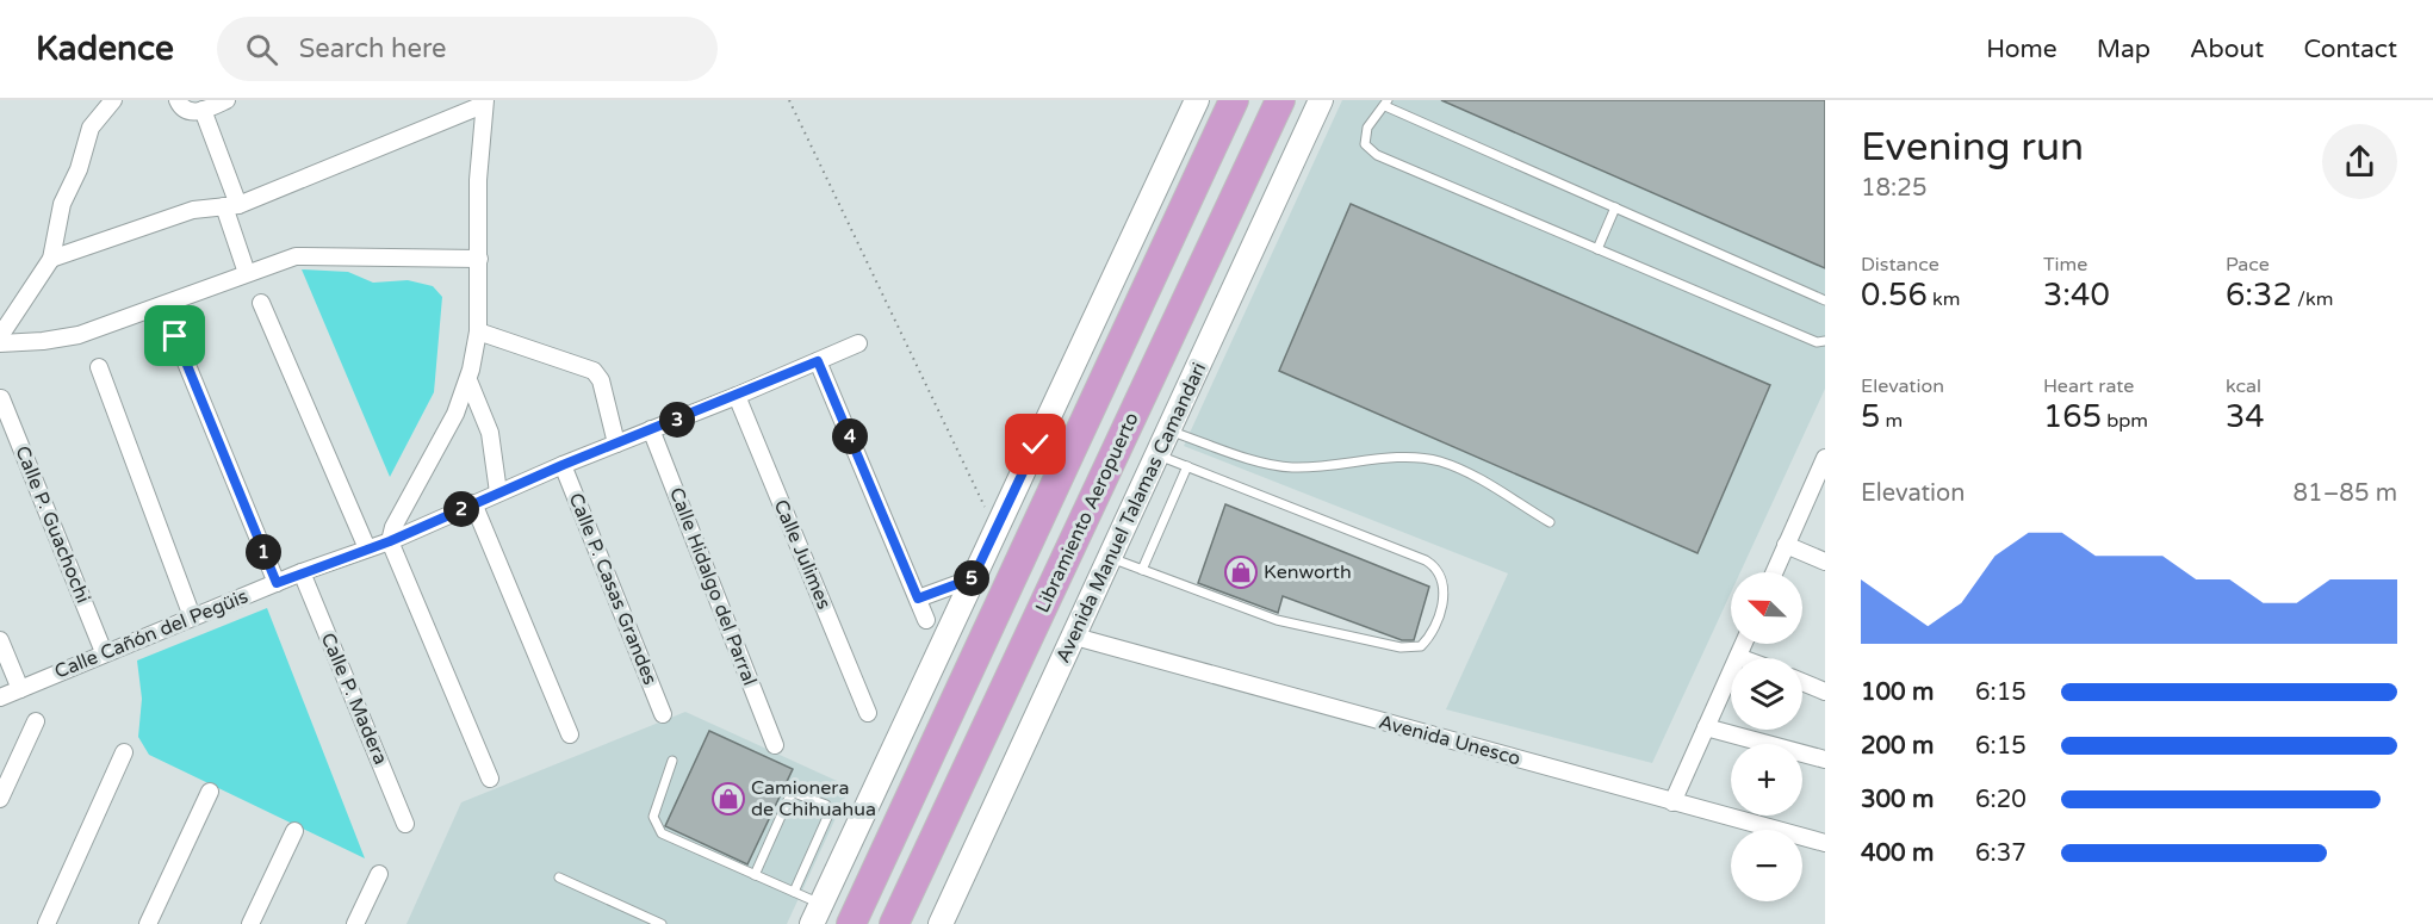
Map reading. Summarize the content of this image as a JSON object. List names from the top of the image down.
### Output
{
  "streets": {
    "highway": ["Libramiento Aeropuerto"],
    "main road": ["Avenida Manuel Talamas Camandari"],
    "street": [
      "Calle P. Guachochi",
      "Calle Julimes",
      "Calle Hidalgo del Parral",
      "Calle P. Casas Grandes",
      "Calle Cañón del Pegüis",
      "Calle P. Madera",
      "Avenida Unesco"
    ]
  },
  "crossings": [
    ["Avenida Manuel Talamas Camandari", "Avenida Unesco"],
    ["Calle P. Guachochi", "Calle Cañón del Pegüis"],
    ["Calle Julimes", "Calle Cañón del Pegüis"],
    ["Calle Hidalgo del Parral", "Calle Cañón del Pegüis"],
    ["Calle P. Casas Grandes", "Calle Cañón del Pegüis"],
    ["Calle Cañón del Pegüis", "Calle P. Madera"]
  ],
  "places": {
    "shop": ["Kenworth", "Camionera de Chihuahua"]
  },
  "north": "top left",
  "page": {
    "header": "Kadence",
    "search": "Search here",
    "nav": [
      "Home",
      "Map",
      "About",
      "Contact"
    ],
    "heading": ["Evening run", "18:25"],
    "stats": [
      ["Distance", "0.56 km"],
      ["Time", "3:40"],
      ["Pace", "6:32 /km"],
      ["Elevation", "5 m"],
      ["Heart rate", "165 bpm"],
      ["kcal", "34"]
    ],
    "pins": [
      "3",
      "4",
      "2",
      "1",
      "5"
    ],
    "chart": ["Elevation", "81–85 m"],
    "map_buttons": ["+", "−"],
    "list": [
      {
        "name": "100 m",
        "note": "6:15"
      },
      {
        "name": "200 m",
        "note": "6:15"
      },
      {
        "name": "300 m",
        "note": "6:20"
      },
      {
        "name": "400 m",
        "note": "6:37"
      }
    ]
  }
}
